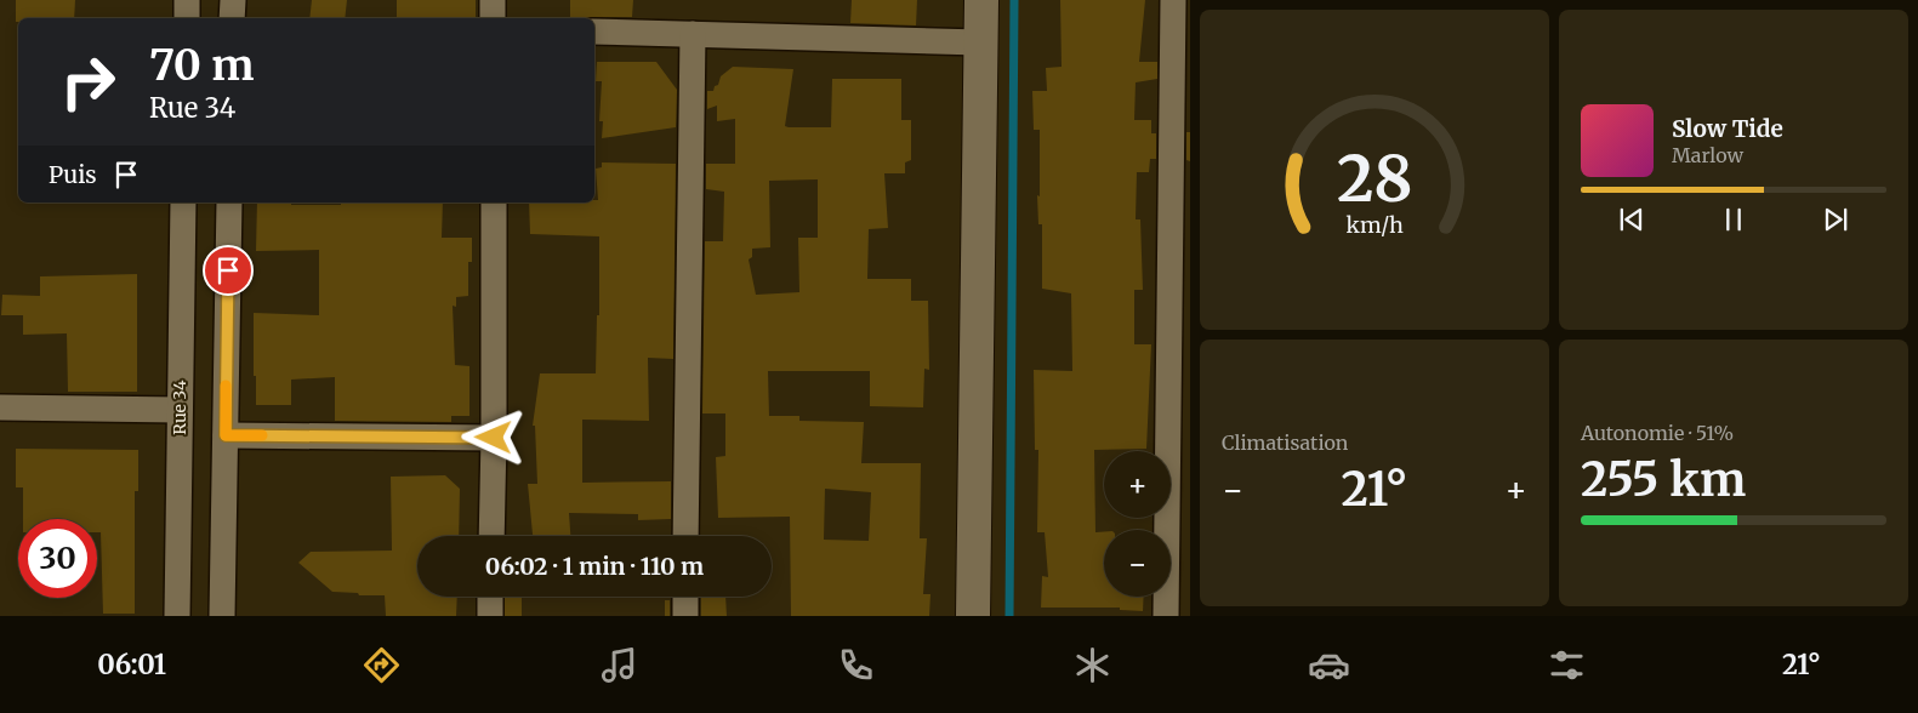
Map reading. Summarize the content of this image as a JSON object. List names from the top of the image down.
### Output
{
  "streets": {
    "street": ["Rue 34"]
  },
  "page": {
    "turn": ["70 m", "Rue 34"],
    "song": ["Slow Tide", "Marlow"],
    "then": "Puis",
    "tile": [
      "Climatisation",
      ["Autonomie · 51%", "255 km"]
    ],
    "map_buttons": ["+", "−"],
    "heat": ["−", "21°", "+"],
    "limit": "30",
    "trip": "06:02 · 1 min · 110 m",
    "tabs": ["06:01", "21°"],
    "gauge": ["28", "km/h"]
  }
}
